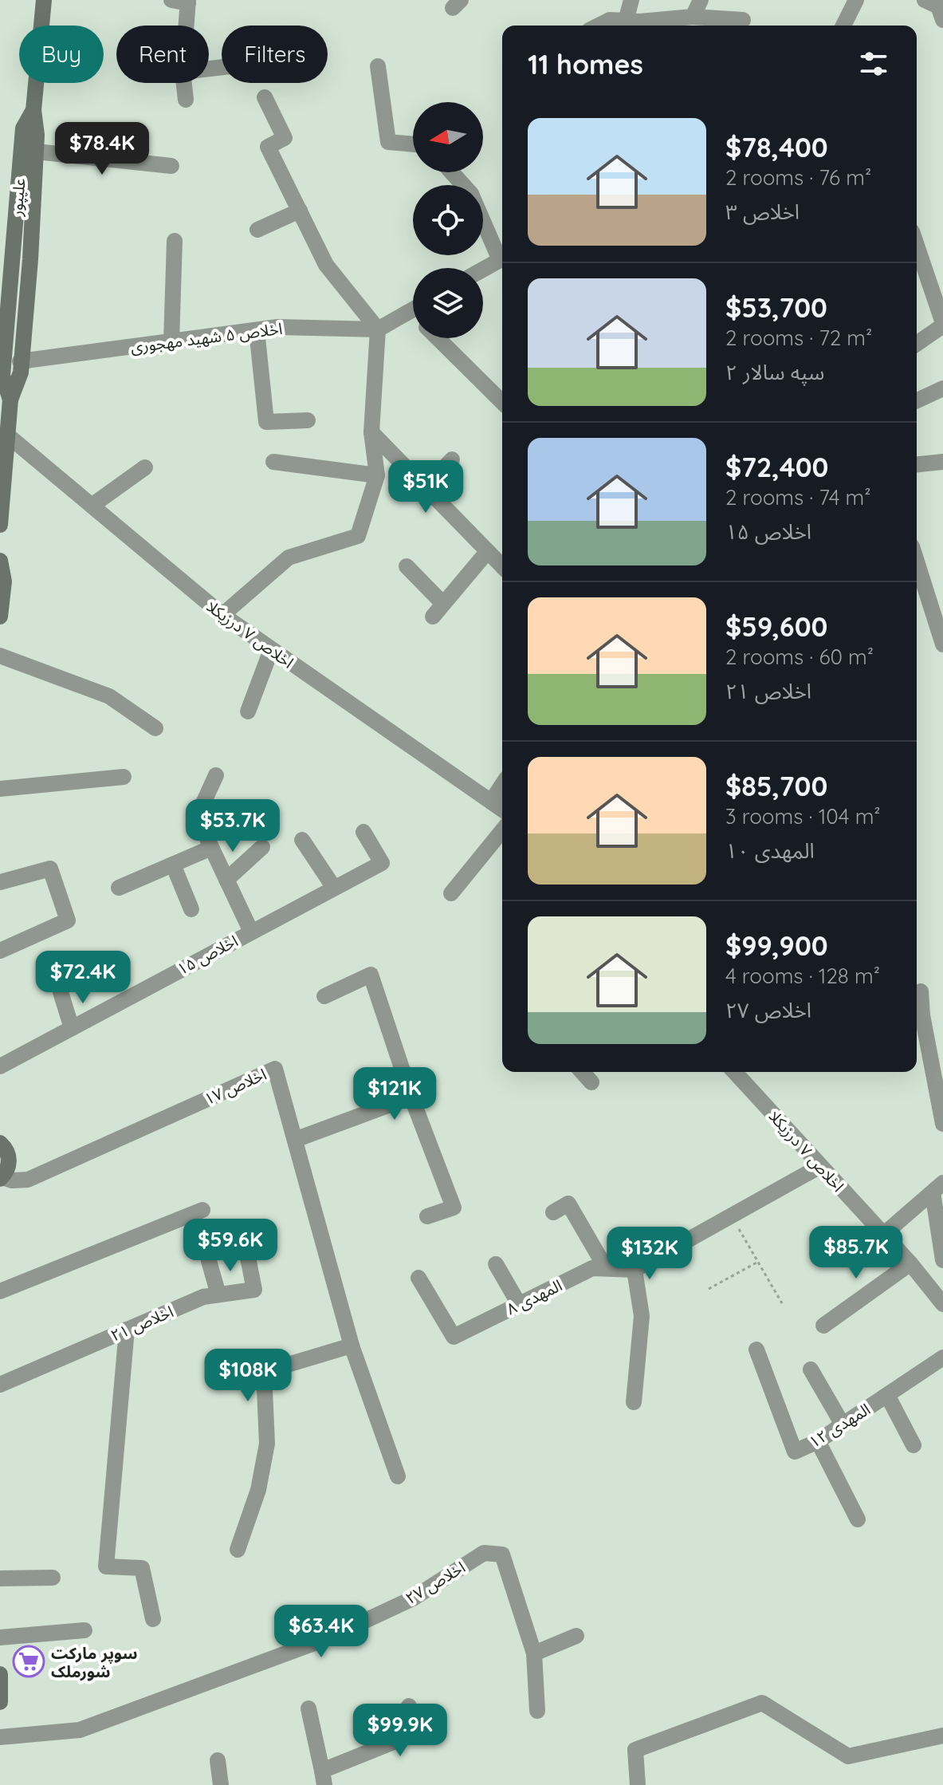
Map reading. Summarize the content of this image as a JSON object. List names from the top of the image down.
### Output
{
  "streets": {
    "main road": ["علیپور"],
    "street": [
      "اخلاص ۵ شهید مهجوری",
      "اخلاص ۷ درزیکلا",
      "اخلاص ۱۵",
      "اخلاص ۱۷",
      "المهدی ۸",
      "اخلاص ۲۱",
      "المهدی ۱۲",
      "اخلاص ۲۷"
    ]
  },
  "crossings": [
    ["علیپور", "اخلاص ۵ شهید مهجوری"],
    ["علیپور", "اخلاص ۷ درزیکلا"]
  ],
  "places": {
    "supermarket": ["سوپر مارکت شورملک"]
  },
  "north": "left",
  "page": {
    "chip": ["Buy", "Rent", "Filters"],
    "heading": "11 homes",
    "list": [
      {
        "name": "$78,400",
        "note": "2 rooms · 76 m² · اخلاص ۳"
      },
      {
        "name": "$53,700",
        "note": "2 rooms · 72 m² · سپه سالار ۲"
      },
      {
        "name": "$72,400",
        "note": "2 rooms · 74 m² · اخلاص ۱۵"
      },
      {
        "name": "$59,600",
        "note": "2 rooms · 60 m² · اخلاص ۲۱"
      },
      {
        "name": "$85,700",
        "note": "3 rooms · 104 m² · المهدی ۱۰"
      },
      {
        "name": "$99,900",
        "note": "4 rooms · 128 m² · اخلاص ۲۷"
      }
    ],
    "price": [
      "$78.4K",
      "$51K",
      "$53.7K",
      "$72.4K",
      "$121K",
      "$59.6K",
      "$85.7K",
      "$132K",
      "$108K",
      "$63.4K",
      "$99.9K"
    ]
  }
}
